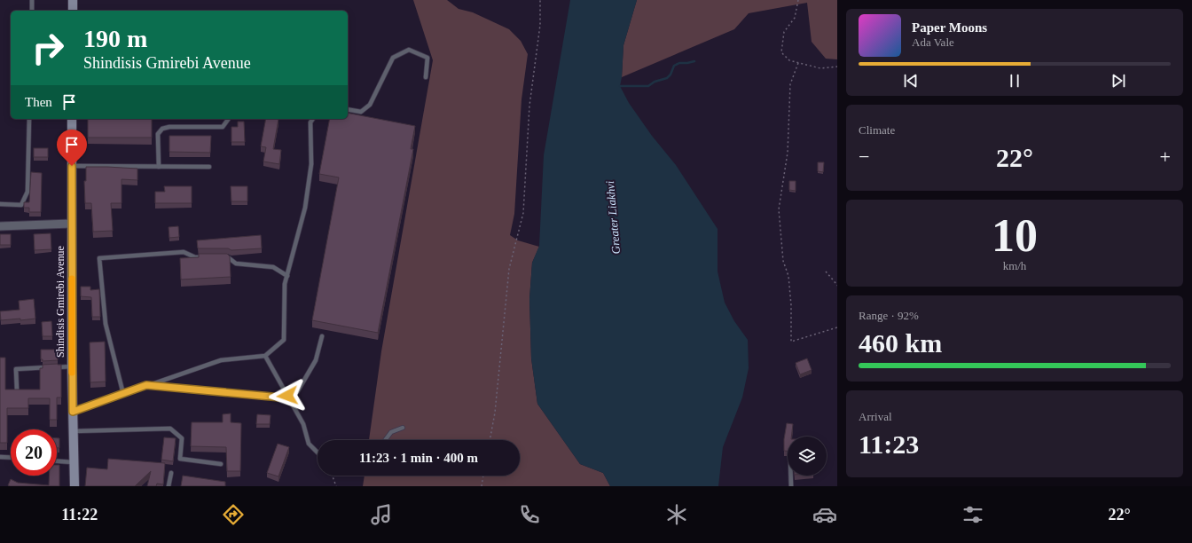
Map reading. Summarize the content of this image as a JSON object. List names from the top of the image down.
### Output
{
  "streets": {
    "main road": ["Shindisis Gmirebi Avenue"]
  },
  "water": ["Greater Liakhvi"],
  "page": {
    "turn": ["190 m", "Shindisis Gmirebi Avenue"],
    "song": ["Paper Moons", "Ada Vale"],
    "then": "Then",
    "tile": [
      "Climate",
      ["10", "km/h"],
      ["Range · 92%", "460 km"],
      ["Arrival", "11:23"]
    ],
    "heat": ["−", "22°", "+"],
    "limit": "20",
    "trip": "11:23 · 1 min · 400 m",
    "tabs": ["11:22", "22°"]
  }
}
